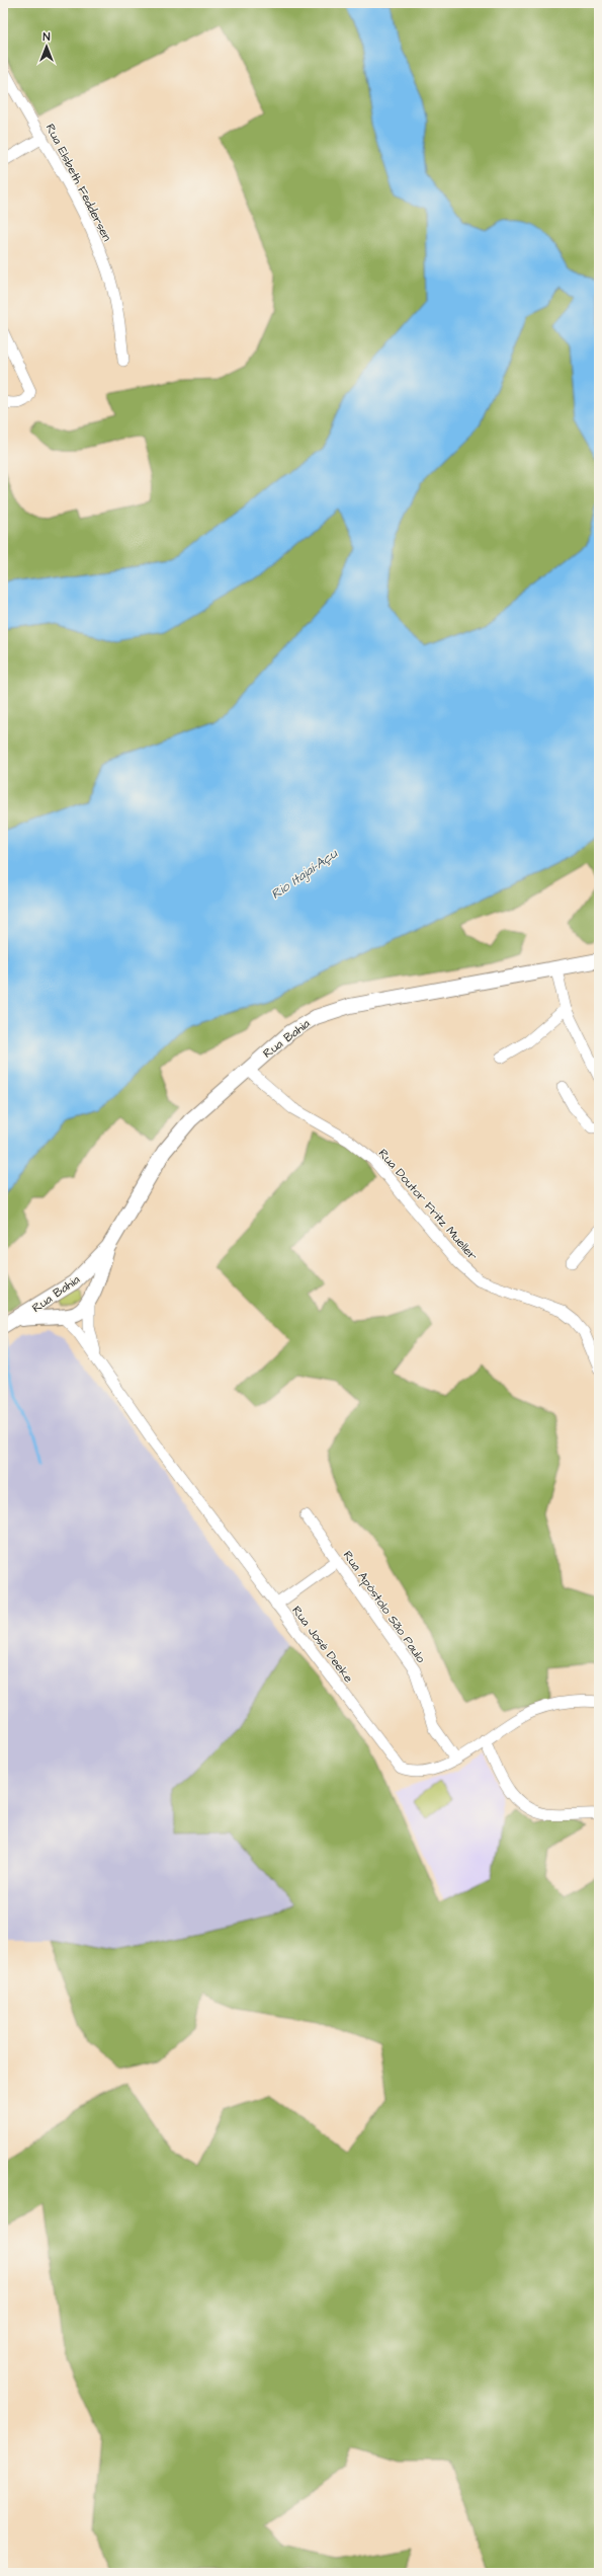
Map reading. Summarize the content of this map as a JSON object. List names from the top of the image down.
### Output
{
  "streets": {
    "main road": ["Rua Bahia"],
    "street": [
      "Rua Elsbeth Feddersen",
      "Rua Doutor Fritz Mueller",
      "Rua Apóstolo São Paulo",
      "Rua José Deeke"
    ]
  },
  "crossings": [
    ["Rua Bahia", "Rua Doutor Fritz Mueller"],
    ["Rua Bahia", "Rua José Deeke"],
    ["Rua Apóstolo São Paulo", "Rua José Deeke"]
  ],
  "water": ["Rio Itajaí-Açu"],
  "north": "top"
}
